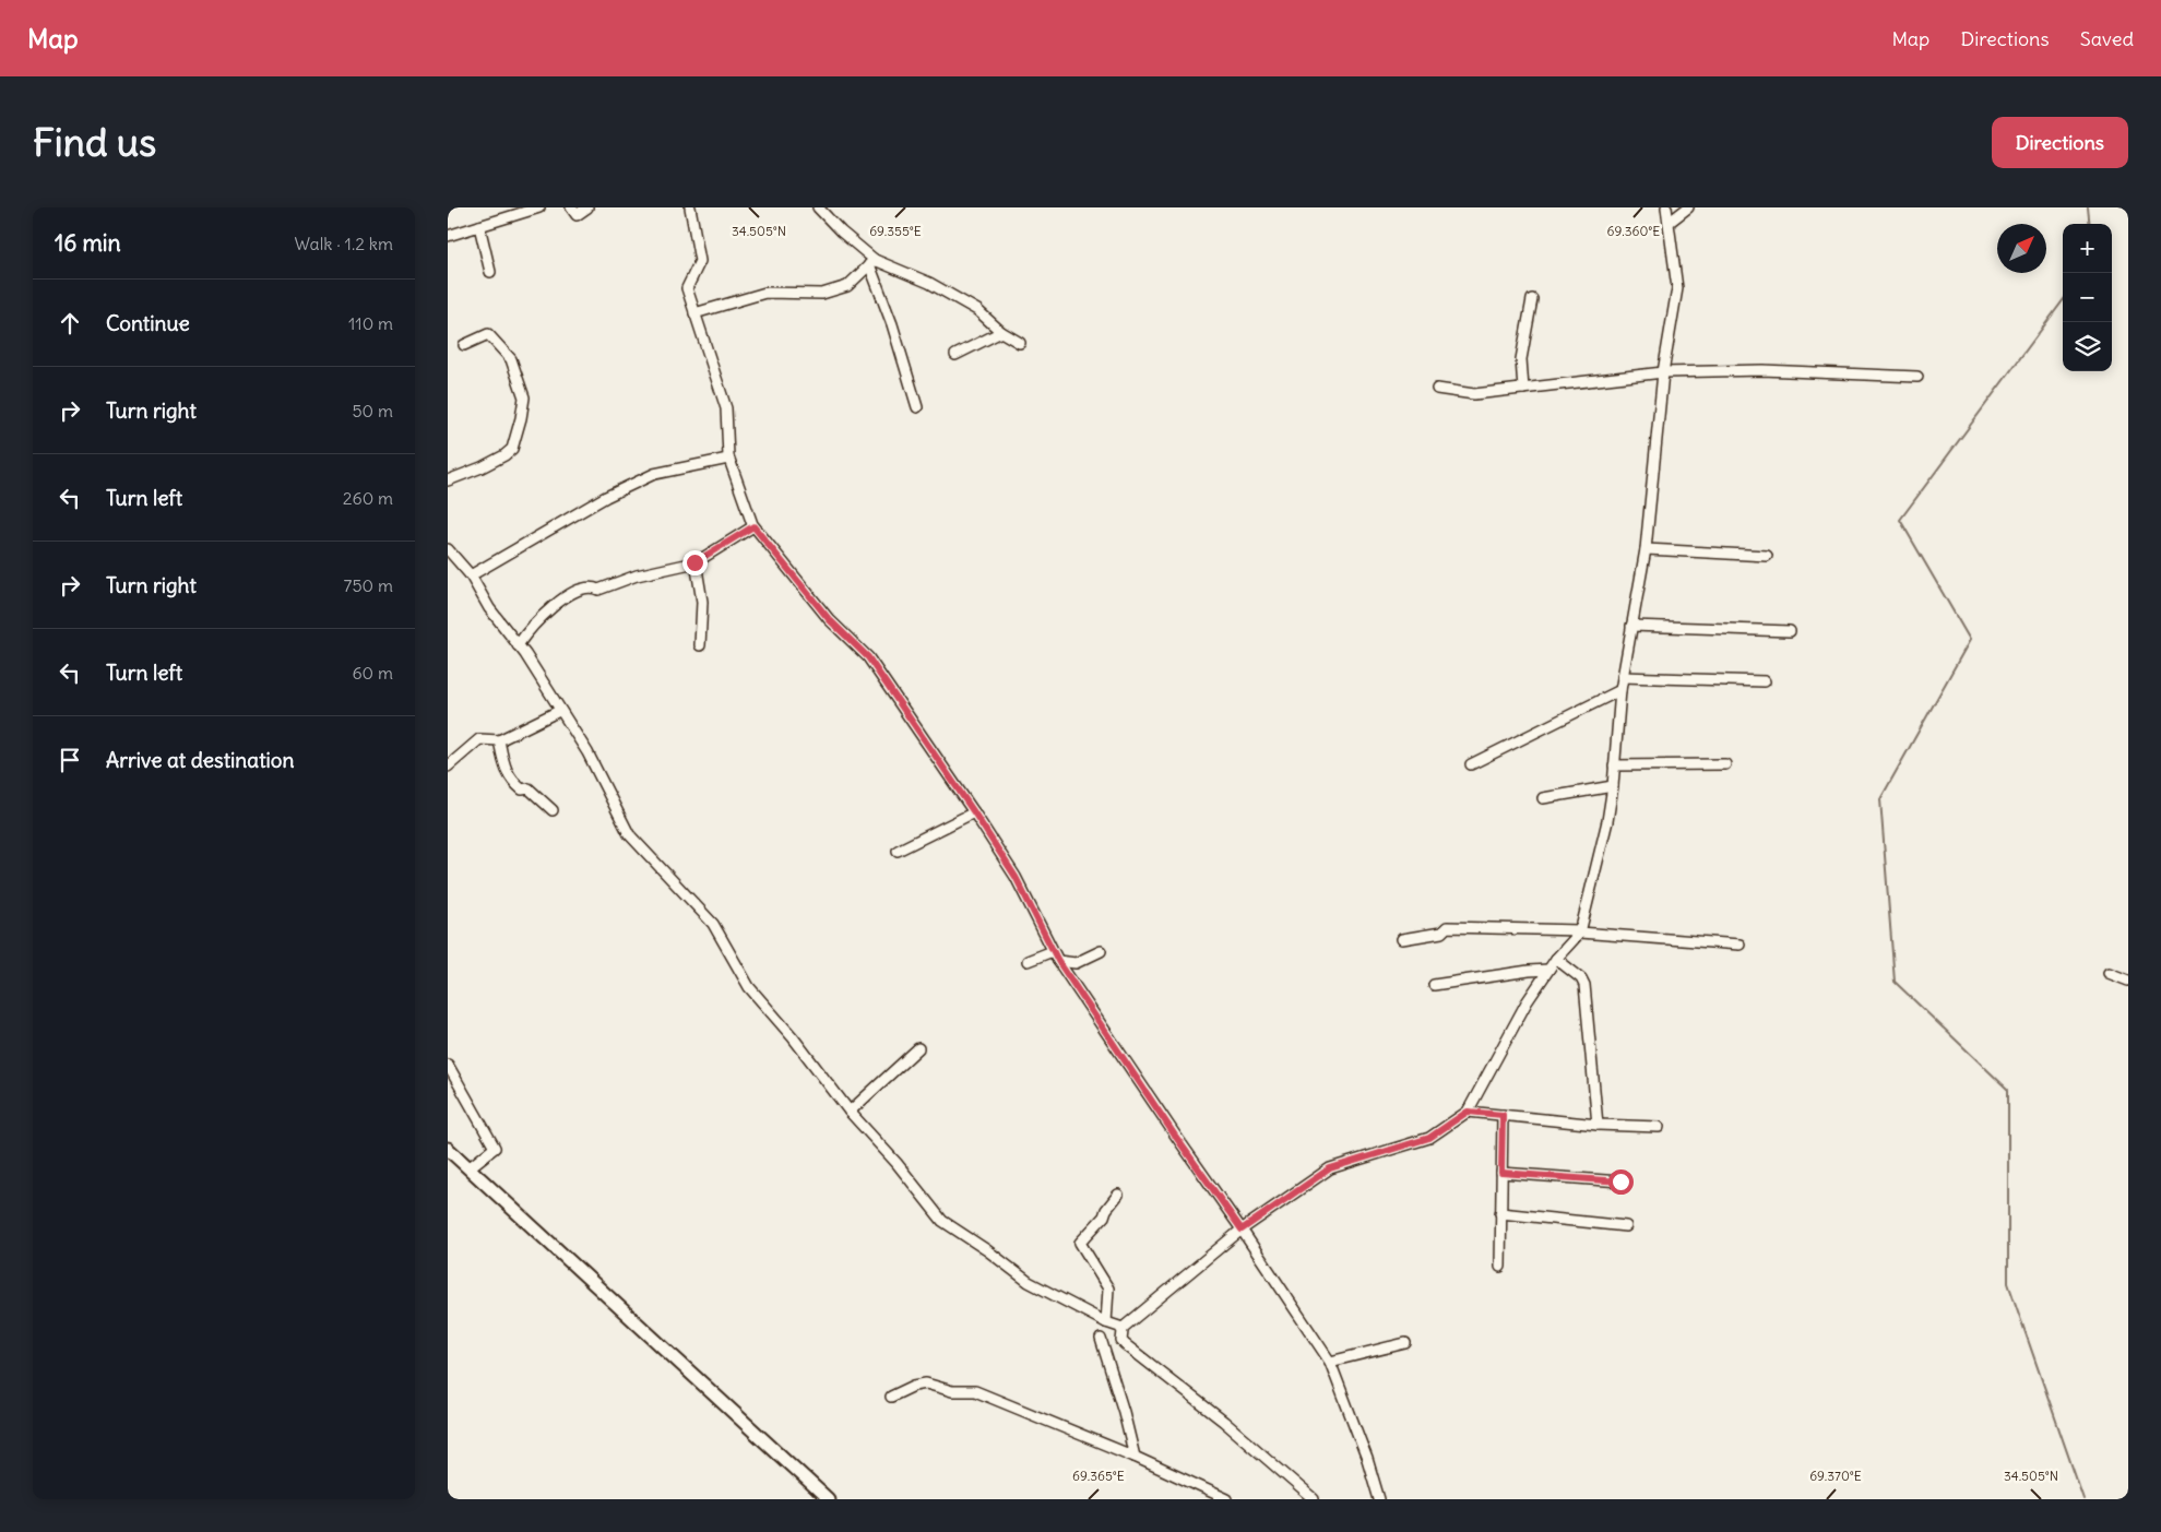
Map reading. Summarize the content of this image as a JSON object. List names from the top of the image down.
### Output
{
  "north": "top right",
  "page": {
    "header": "Map",
    "nav": ["Map", "Directions", "Saved"],
    "buttons": "Directions",
    "title": "Find us",
    "heading": ["16 min", "Walk · 1.2 km"],
    "map_buttons": ["+", "−"],
    "list": [
      ["Continue", "110 m"],
      ["Turn right", "50 m"],
      ["Turn left", "260 m"],
      ["Turn right", "750 m"],
      ["Turn left", "60 m"],
      "Arrive at destination"
    ]
  },
  "coordinates": [
    "34.505°N",
    "69.355°E",
    "69.360°E",
    "69.365°E",
    "69.370°E"
  ]
}
